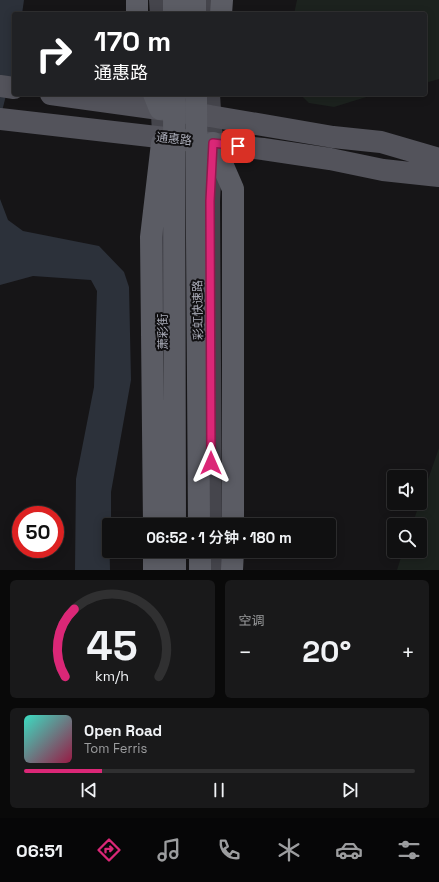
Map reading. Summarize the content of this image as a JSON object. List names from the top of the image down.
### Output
{
  "streets": {
    "highway": ["彩虹快速路"],
    "main road": ["通惠路", "萧彩街"]
  },
  "crossings": [
    ["通惠路", "萧彩街"],
    ["彩虹快速路", "萧彩街"]
  ],
  "page": {
    "turn": ["170 m", "通惠路"],
    "limit": "50",
    "trip": "06:52 · 1 分钟 · 180 m",
    "tile": "空调",
    "heat": ["−", "20°", "+"],
    "song": ["Open Road", "Tom Ferris"],
    "tabs": "06:51",
    "gauge": ["45", "km/h"]
  }
}
